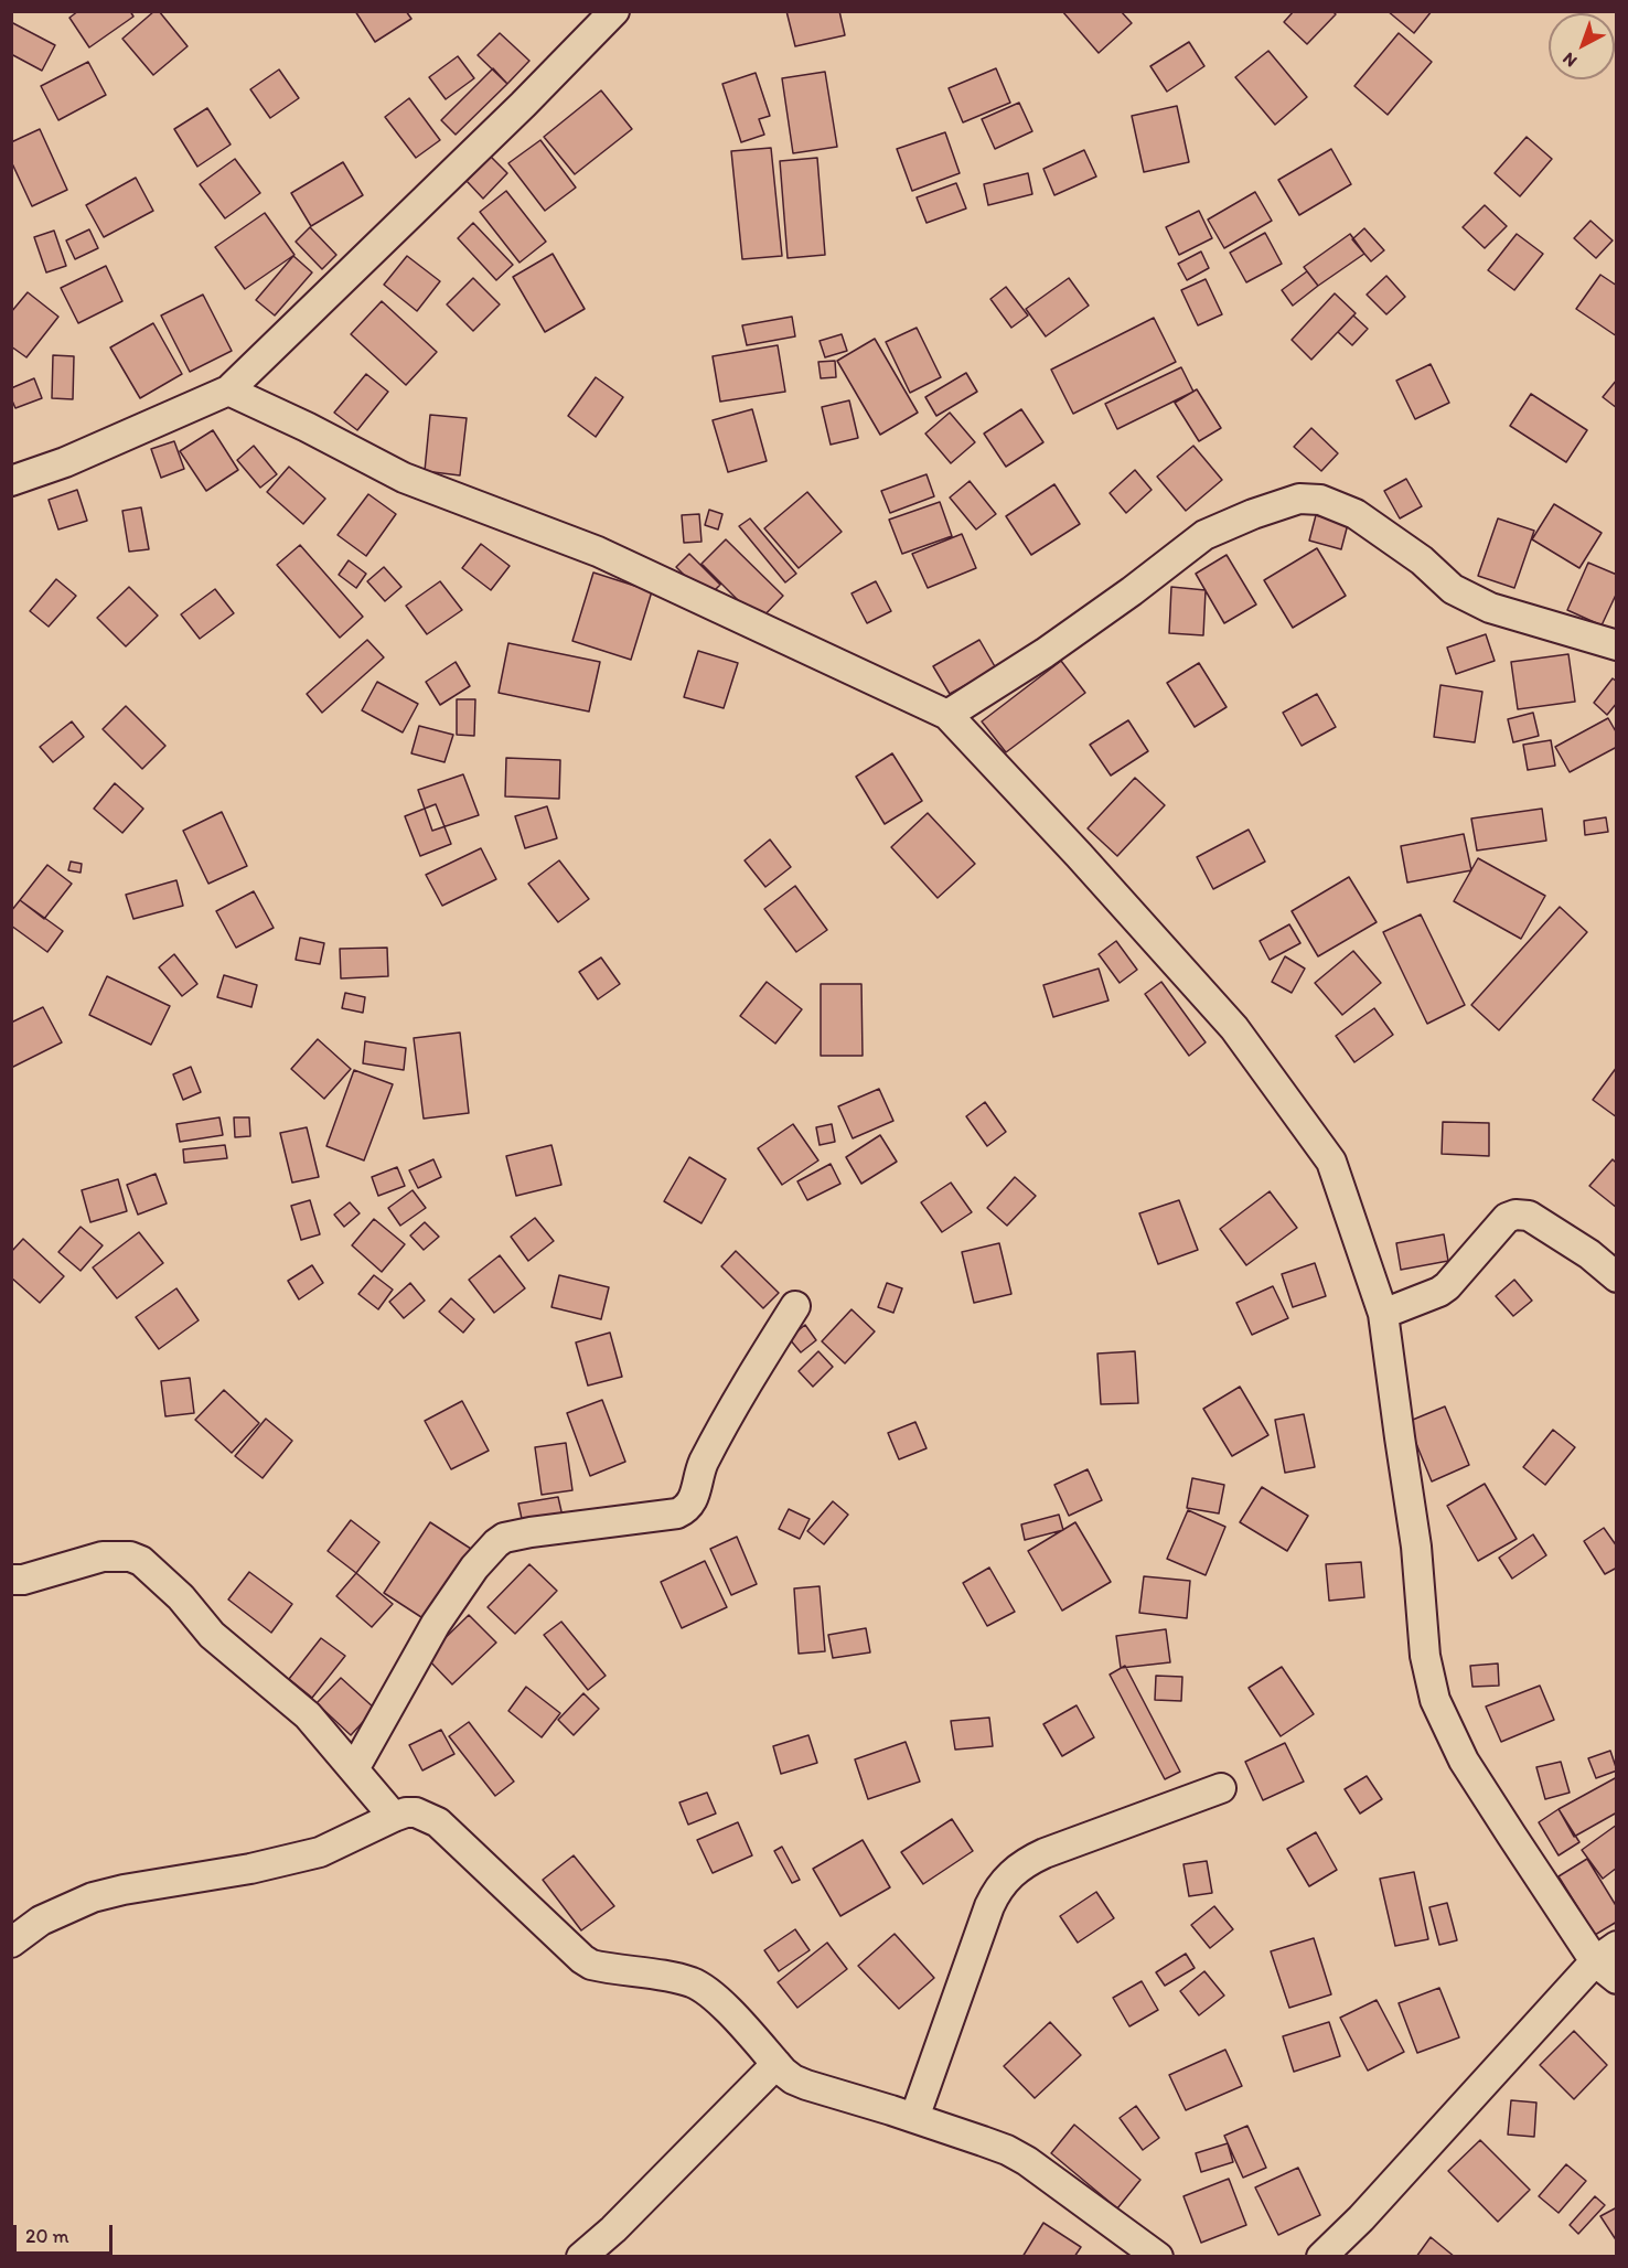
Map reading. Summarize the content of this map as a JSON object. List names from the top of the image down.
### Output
{
  "scale_bar": "20 m",
  "north": "bottom left"
}
